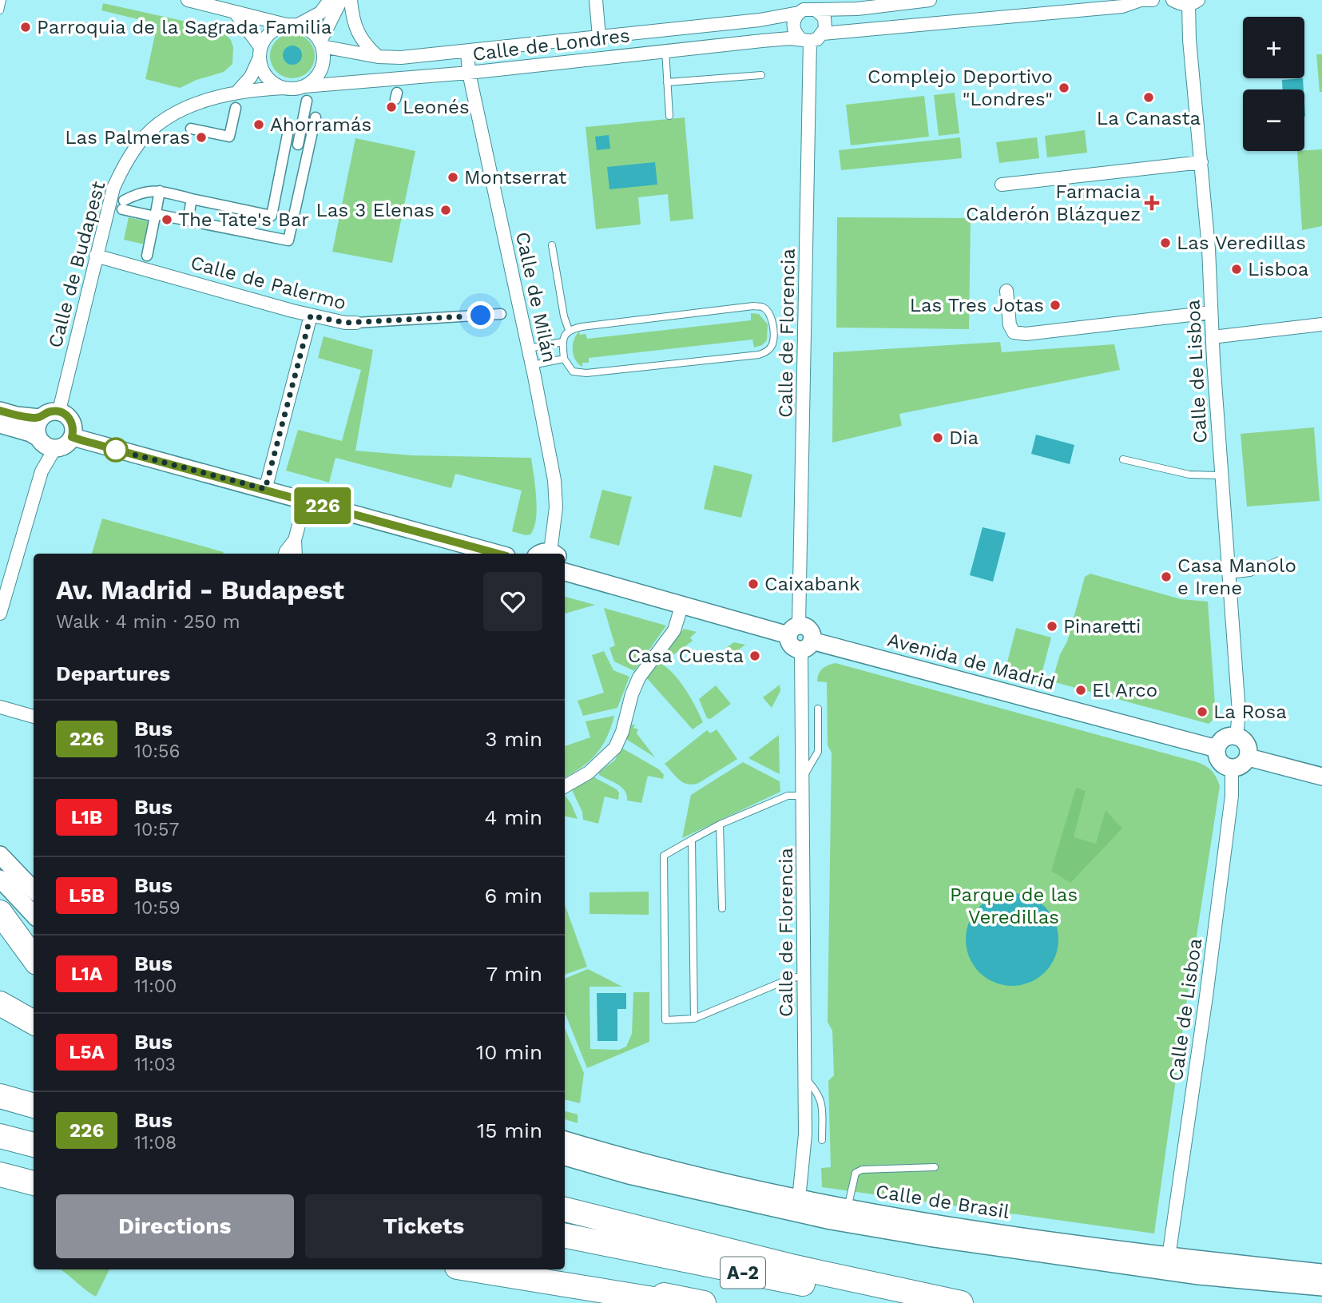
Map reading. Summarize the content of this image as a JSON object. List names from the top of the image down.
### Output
{
  "streets": {
    "highway": ["A-2"],
    "street": [
      "Calle de Londres",
      "Calle de Budapest",
      "Calle de Palermo",
      "Calle de Milán",
      "Calle de Florencia",
      "Calle de Lisboa",
      "Avenida de Madrid",
      "Calle de Brasil"
    ]
  },
  "crossings": [
    ["Calle de Londres", "Calle de Budapest"],
    ["Calle de Londres", "Calle de Milán"],
    ["Calle de Londres", "Calle de Florencia"],
    ["Calle de Budapest", "Calle de Palermo"],
    ["Calle de Florencia", "Avenida de Madrid"],
    ["Calle de Florencia", "Calle de Brasil"],
    ["Calle de Lisboa", "Avenida de Madrid"],
    ["Calle de Lisboa", "Calle de Brasil"]
  ],
  "parks": ["Parque de las Veredillas"],
  "places": {
    "other": [
      "Parroquia de la Sagrada Familia",
      "Complejo Deportivo \"Londres\"",
      "La Canasta",
      "Leonés",
      "Ahorramás",
      "Las Palmeras",
      "Montserrat",
      "Las 3 Elenas",
      "The Tate's Bar",
      "Las Veredillas",
      "Lisboa",
      "Las Tres Jotas",
      "Dia",
      "Casa Manolo e Irene",
      "Caixabank",
      "Pinaretti",
      "Casa Cuesta",
      "El Arco",
      "La Rosa"
    ],
    "health": ["Farmacia Calderón Blázquez"]
  },
  "lines": ["bus line 226"],
  "page": {
    "on_map": "226",
    "map_buttons": ["+", "−"],
    "heading": [
      ["Av. Madrid - Budapest", "Walk · 4 min · 250 m"],
      "Departures"
    ],
    "list": [
      {
        "mark": "226",
        "name": "Bus",
        "note": "10:56",
        "value": "3 min"
      },
      {
        "mark": "L1B",
        "name": "Bus",
        "note": "10:57",
        "value": "4 min"
      },
      {
        "mark": "L5B",
        "name": "Bus",
        "note": "10:59",
        "value": "6 min"
      },
      {
        "mark": "L1A",
        "name": "Bus",
        "note": "11:00",
        "value": "7 min"
      },
      {
        "mark": "L5A",
        "name": "Bus",
        "note": "11:03",
        "value": "10 min"
      },
      {
        "mark": "226",
        "name": "Bus",
        "note": "11:08",
        "value": "15 min"
      }
    ],
    "buttons": ["Directions", "Tickets"]
  }
}
